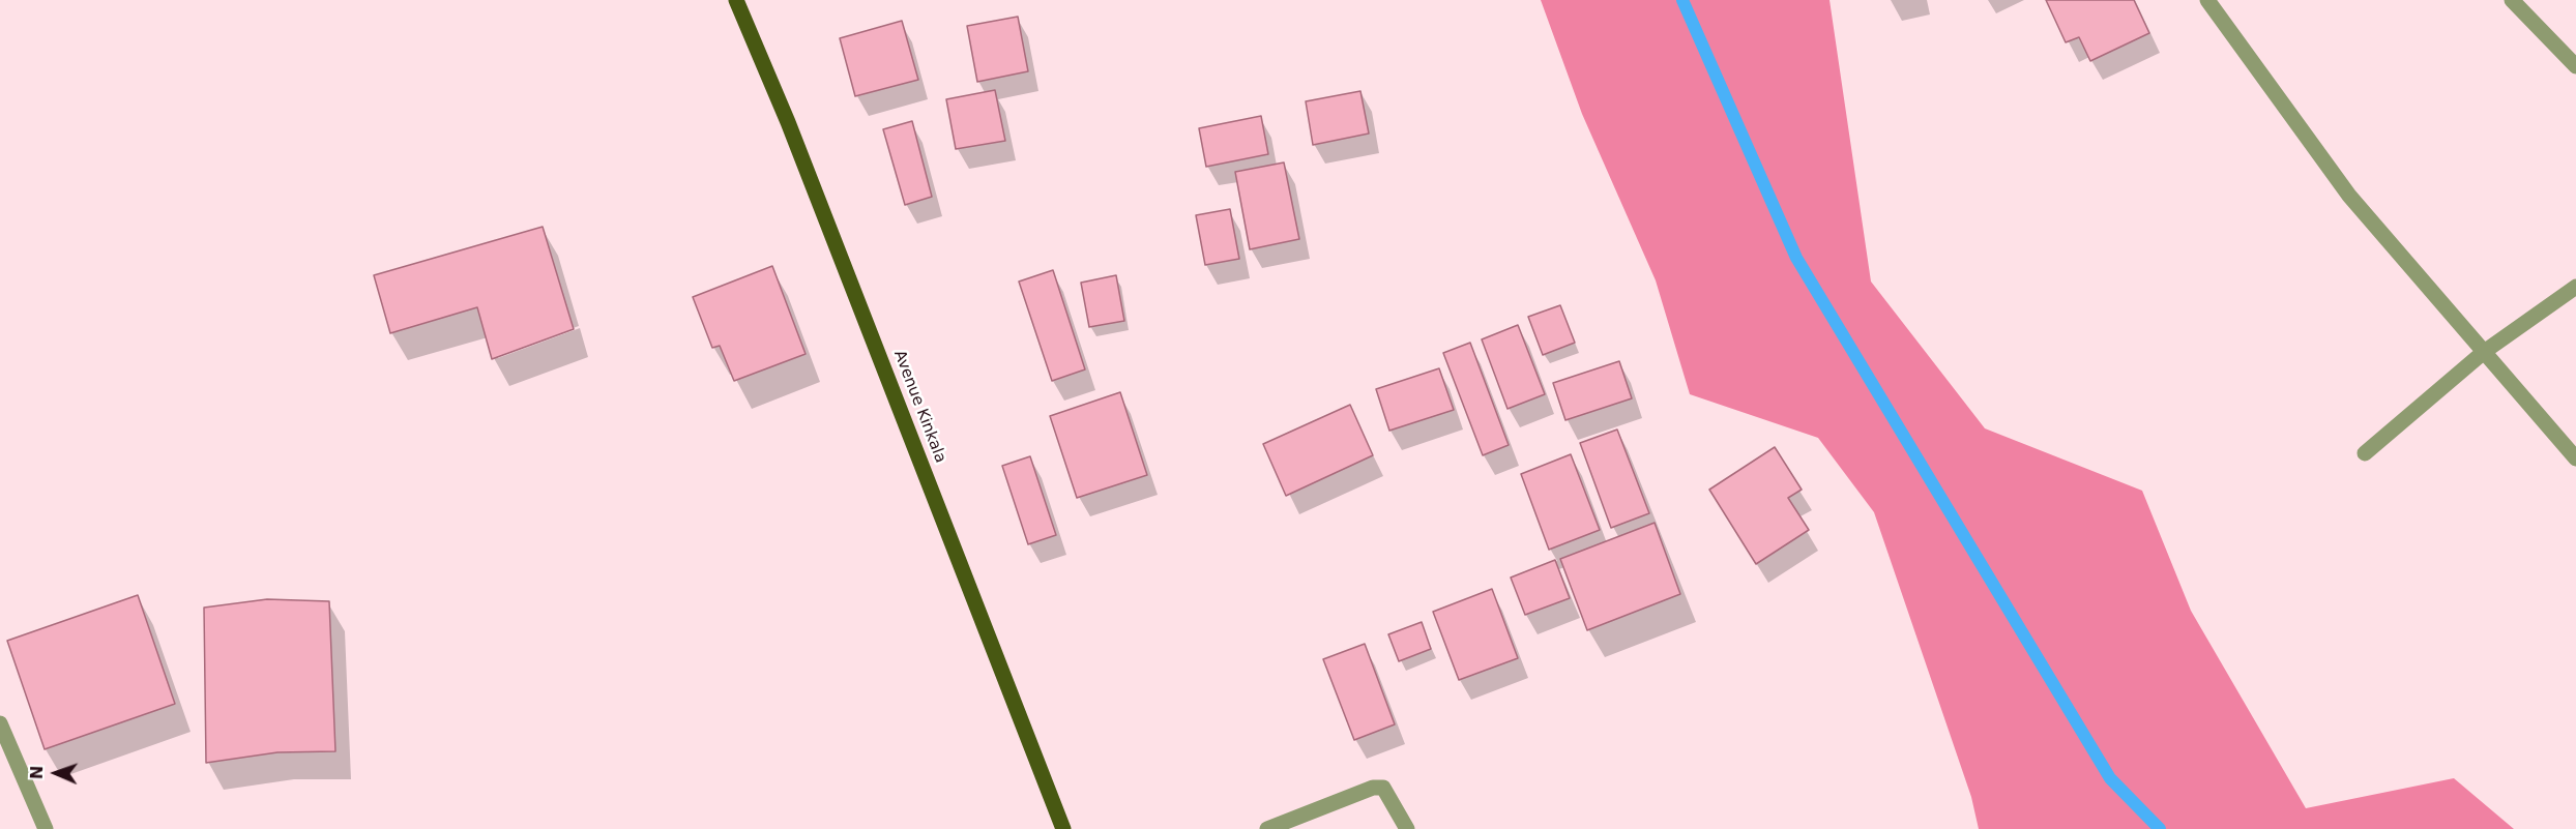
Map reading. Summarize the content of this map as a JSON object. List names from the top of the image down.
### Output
{
  "streets": {
    "main road": ["Avenue Kinkala"]
  },
  "north": "left"
}
